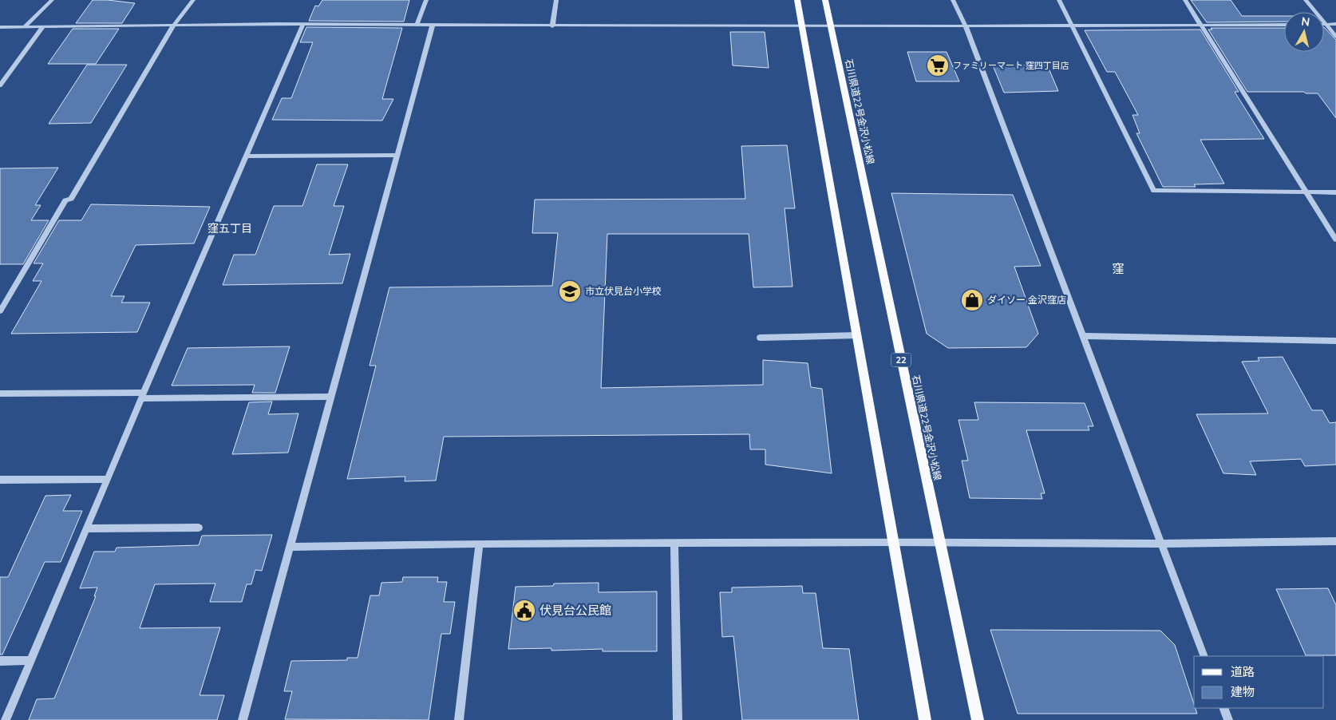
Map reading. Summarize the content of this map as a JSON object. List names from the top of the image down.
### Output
{
  "streets": {
    "main road": ["石川県道22号金沢小松線", "22"]
  },
  "districts": ["窪五丁目", "窪"],
  "places": {
    "supermarket": ["ファミリーマート 窪四丁目店"],
    "school or university": ["市立伏見台小学校"],
    "shop": ["ダイソー 金沢窪店"],
    "public building": ["伏見台公民館"]
  },
  "legend": ["道路", "建物"],
  "north": "top"
}
